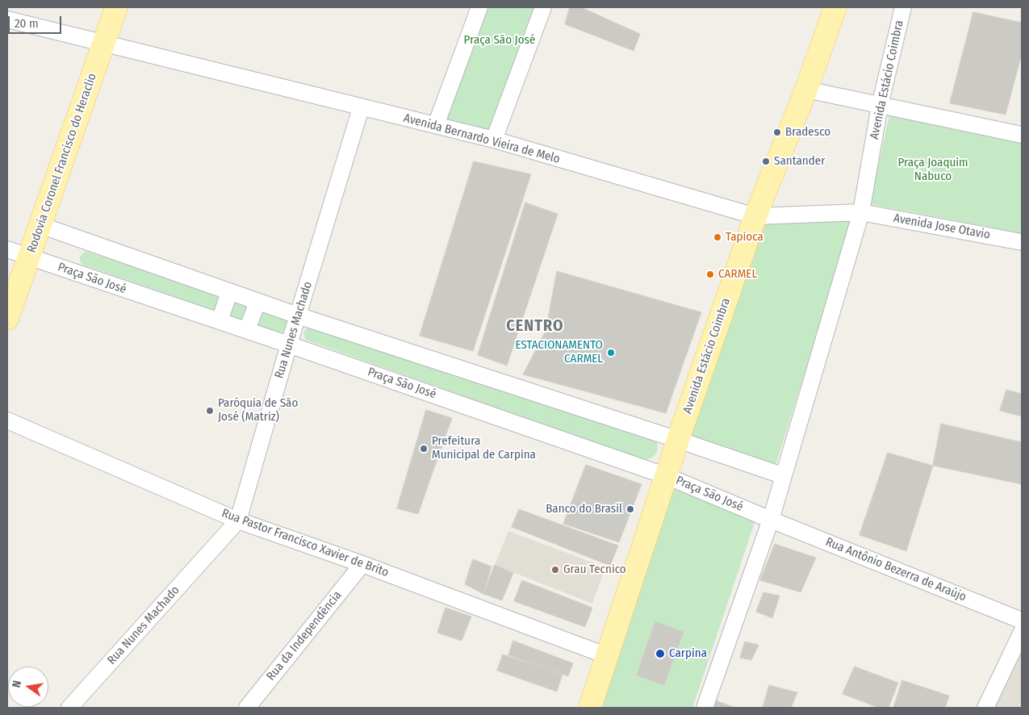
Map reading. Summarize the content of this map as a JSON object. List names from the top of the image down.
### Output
{
  "streets": {
    "main road": ["Avenida Estácio Coimbra", "Rodovia Coronel Francisco do Heraclio"],
    "street": [
      "Avenida Bernardo Vieira de Melo",
      "Avenida Jose Otavio",
      "Praça São José",
      "Rua Nunes Machado",
      "Rua Pastor Francisco Xavier de Brito",
      "Rua Antônio Bezerra de Araújo",
      "Rua da Independência"
    ]
  },
  "crossings": [
    ["Avenida Estácio Coimbra", "Avenida Bernardo Vieira de Melo"],
    ["Avenida Estácio Coimbra", "Avenida Jose Otavio"],
    ["Avenida Estácio Coimbra", "Praça São José"],
    ["Avenida Estácio Coimbra", "Rua Pastor Francisco Xavier de Brito"],
    ["Avenida Estácio Coimbra", "Rua Antônio Bezerra de Araújo"],
    ["Avenida Bernardo Vieira de Melo", "Rodovia Coronel Francisco do Heraclio"],
    ["Avenida Bernardo Vieira de Melo", "Avenida Jose Otavio"],
    ["Avenida Bernardo Vieira de Melo", "Rua Nunes Machado"],
    ["Rodovia Coronel Francisco do Heraclio", "Praça São José"],
    ["Praça São José", "Rua Nunes Machado"],
    ["Praça São José", "Rua Antônio Bezerra de Araújo"],
    ["Rua Nunes Machado", "Rua Pastor Francisco Xavier de Brito"],
    ["Rua Pastor Francisco Xavier de Brito", "Rua da Independência"]
  ],
  "districts": ["CENTRO"],
  "parks": ["Praça São José", "Praça Joaquim Nabuco"],
  "places": [
    "Bradesco",
    "Santander",
    "Tapioca",
    "CARMEL",
    "ESTACIONAMENTO CARMEL",
    "Paróquia de São José (Matriz)",
    "Prefeitura Municipal de Carpina",
    "Banco do Brasil",
    "Grau Tecnico",
    "Carpina"
  ],
  "scale_bar": "20 m",
  "north": "left"
}
